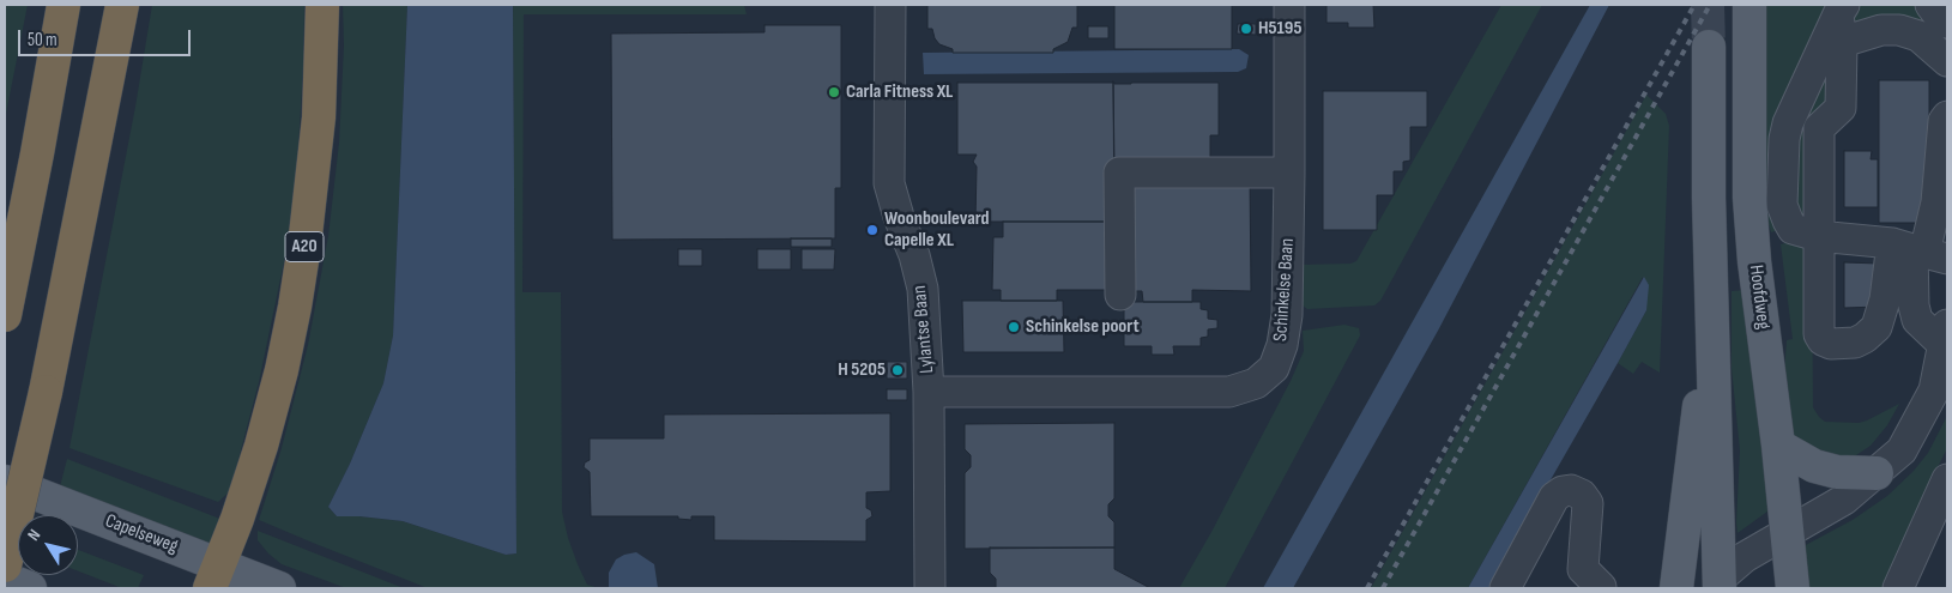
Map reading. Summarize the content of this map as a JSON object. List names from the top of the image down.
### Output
{
  "streets": {
    "highway": ["A20"],
    "main road": ["Hoofdweg", "Capelseweg"],
    "street": ["Schinkelse Baan", "Lylantse Baan"]
  },
  "crossings": [
    ["A20", "Capelseweg"],
    ["Schinkelse Baan", "Lylantse Baan"]
  ],
  "places": [
    "H5195",
    "Carla Fitness XL",
    "Woonboulevard Capelle XL",
    "Schinkelse poort",
    "H 5205"
  ],
  "scale_bar": "50 m",
  "north": "top left"
}
